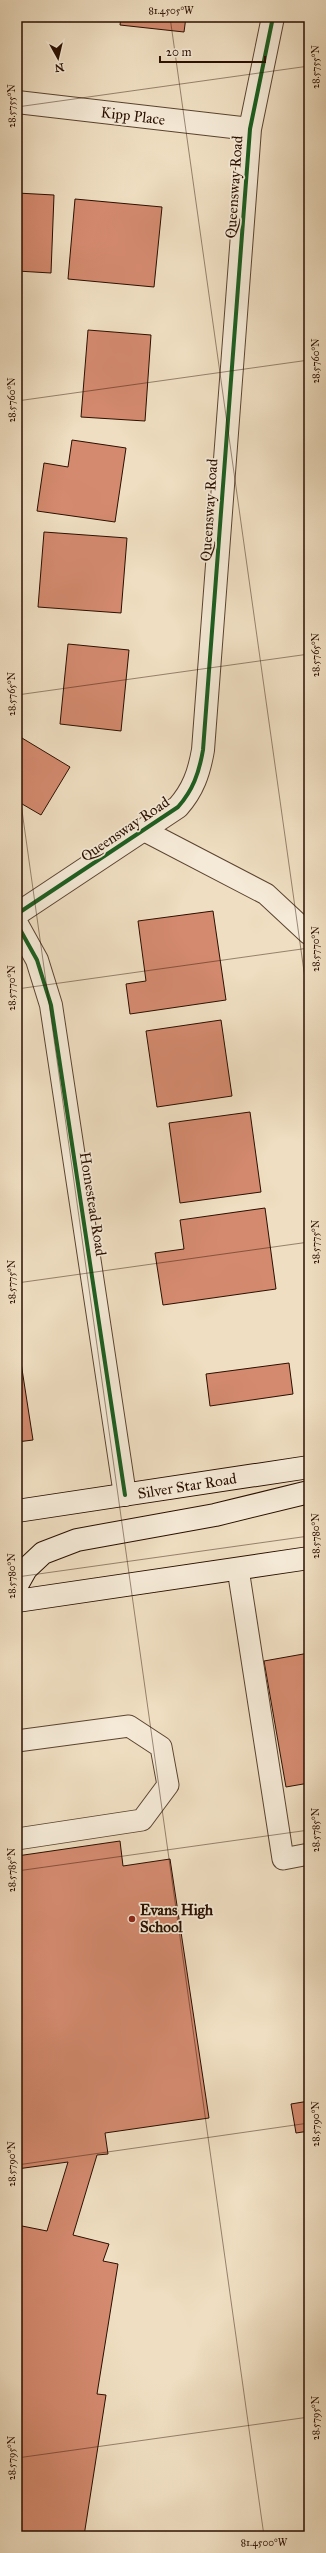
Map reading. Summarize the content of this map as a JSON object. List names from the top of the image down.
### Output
{
  "streets": {
    "street": [
      "Kipp Place",
      "Queensway Road",
      "Homestead Road",
      "Silver Star Road"
    ]
  },
  "crossings": [
    ["Kipp Place", "Queensway Road"],
    ["Homestead Road", "Silver Star Road"]
  ],
  "places": ["Evans High School"],
  "scale_bar": "20 m",
  "north": "bottom",
  "coordinates": [
    "81.4505°W",
    "28.5755°N",
    "28.5760°N",
    "28.5765°N",
    "28.5770°N",
    "28.5775°N",
    "28.5780°N",
    "28.5785°N",
    "28.5790°N",
    "28.5795°N",
    "81.4500°W"
  ]
}
